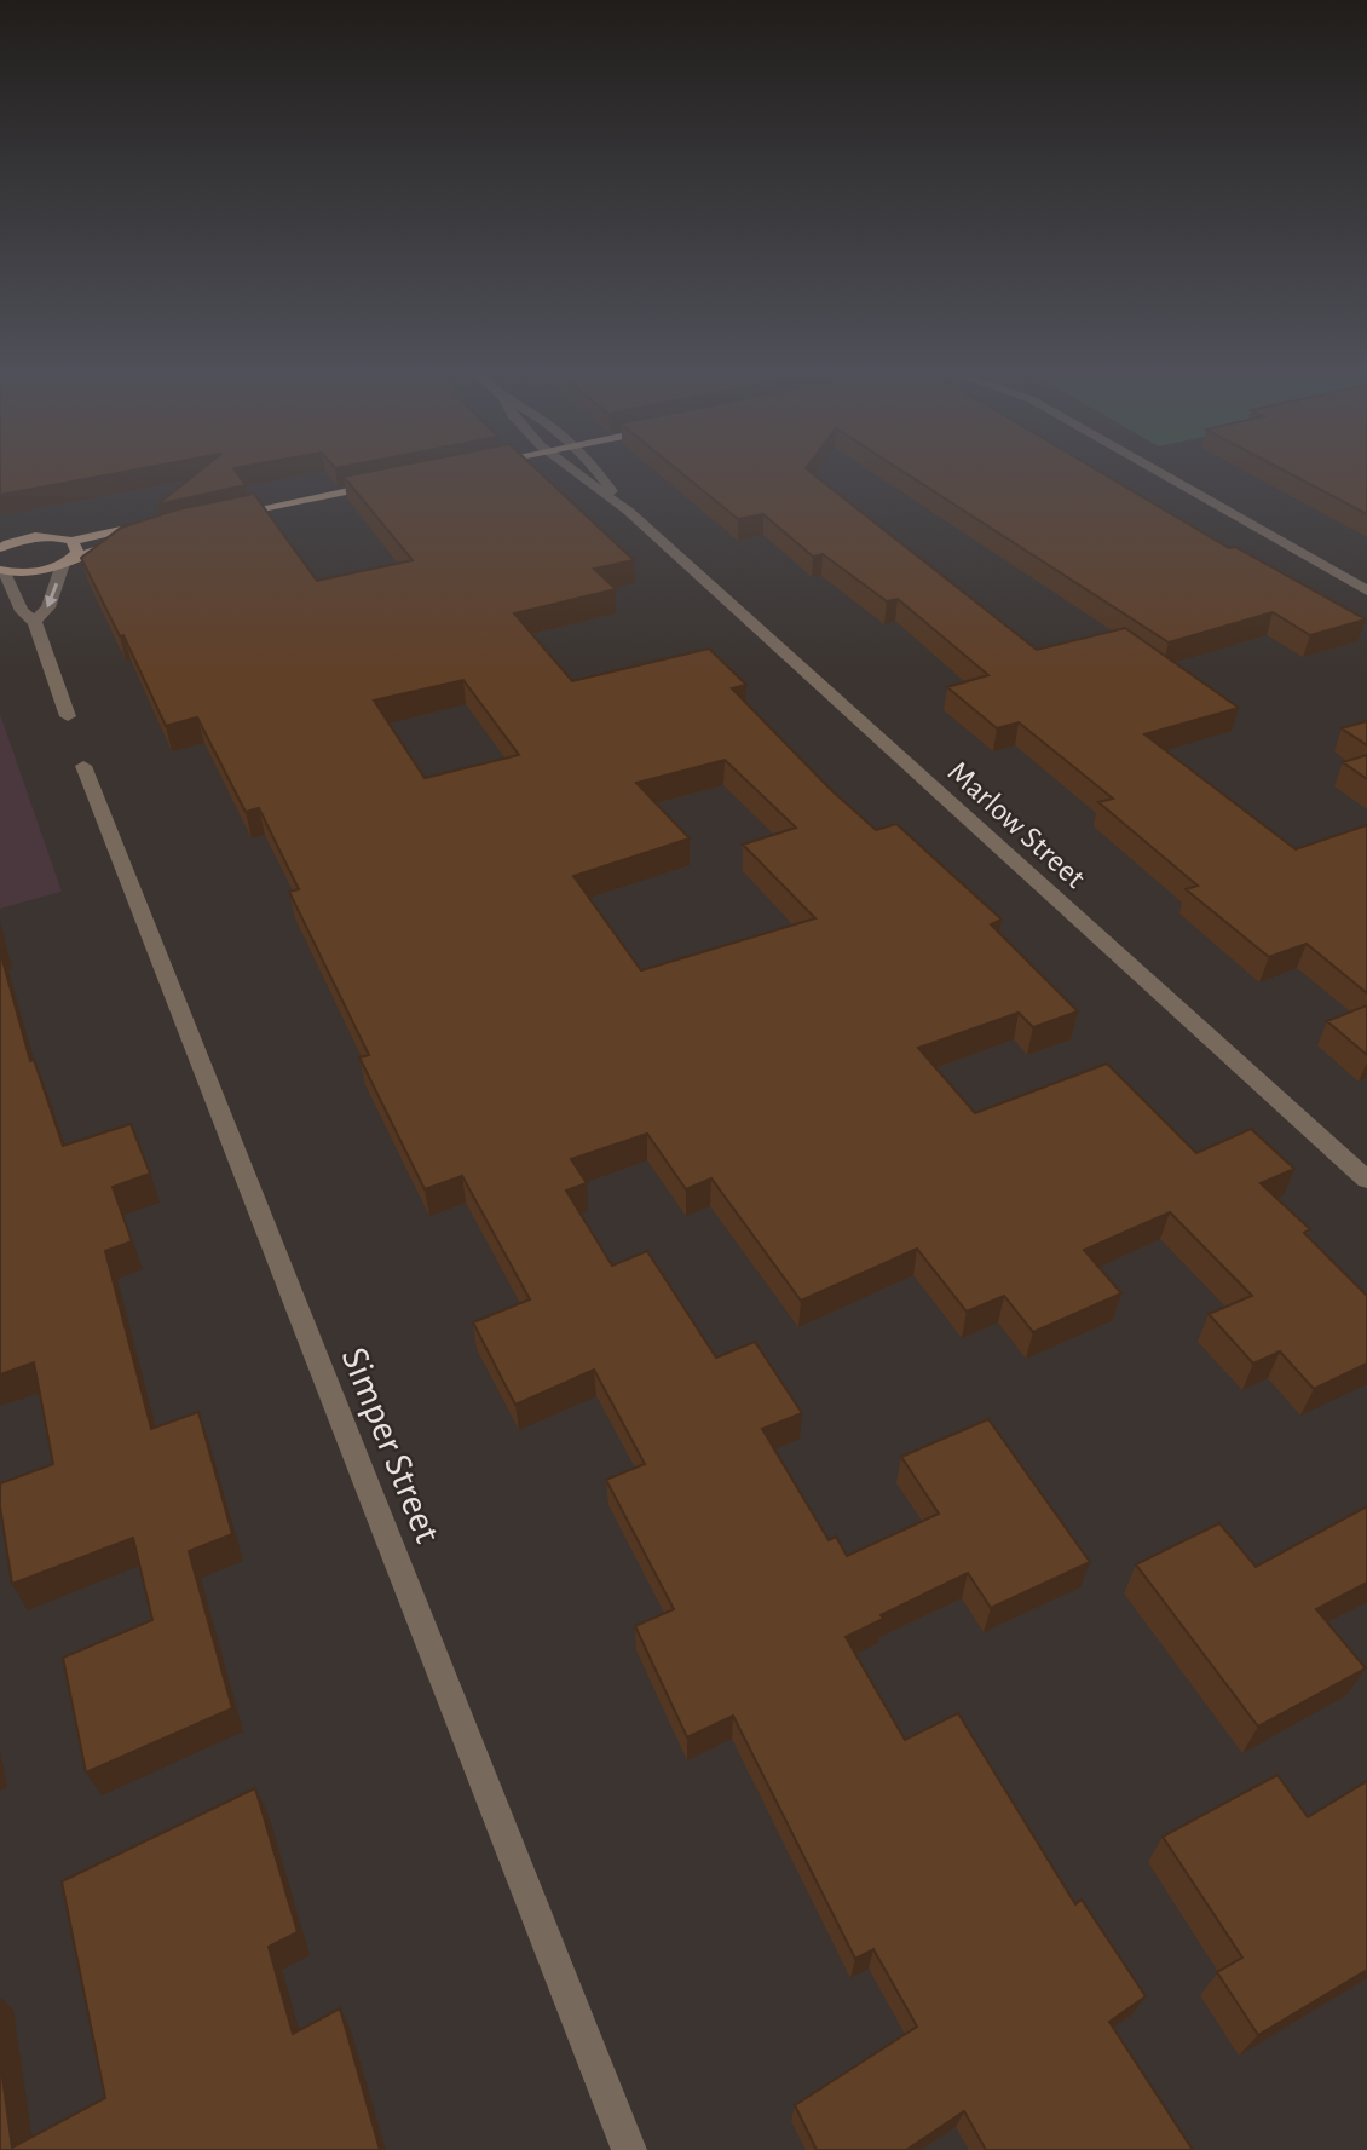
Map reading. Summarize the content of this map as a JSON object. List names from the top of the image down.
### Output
{
  "streets": {
    "street": ["Marlow Street", "Simper Street"]
  }
}
